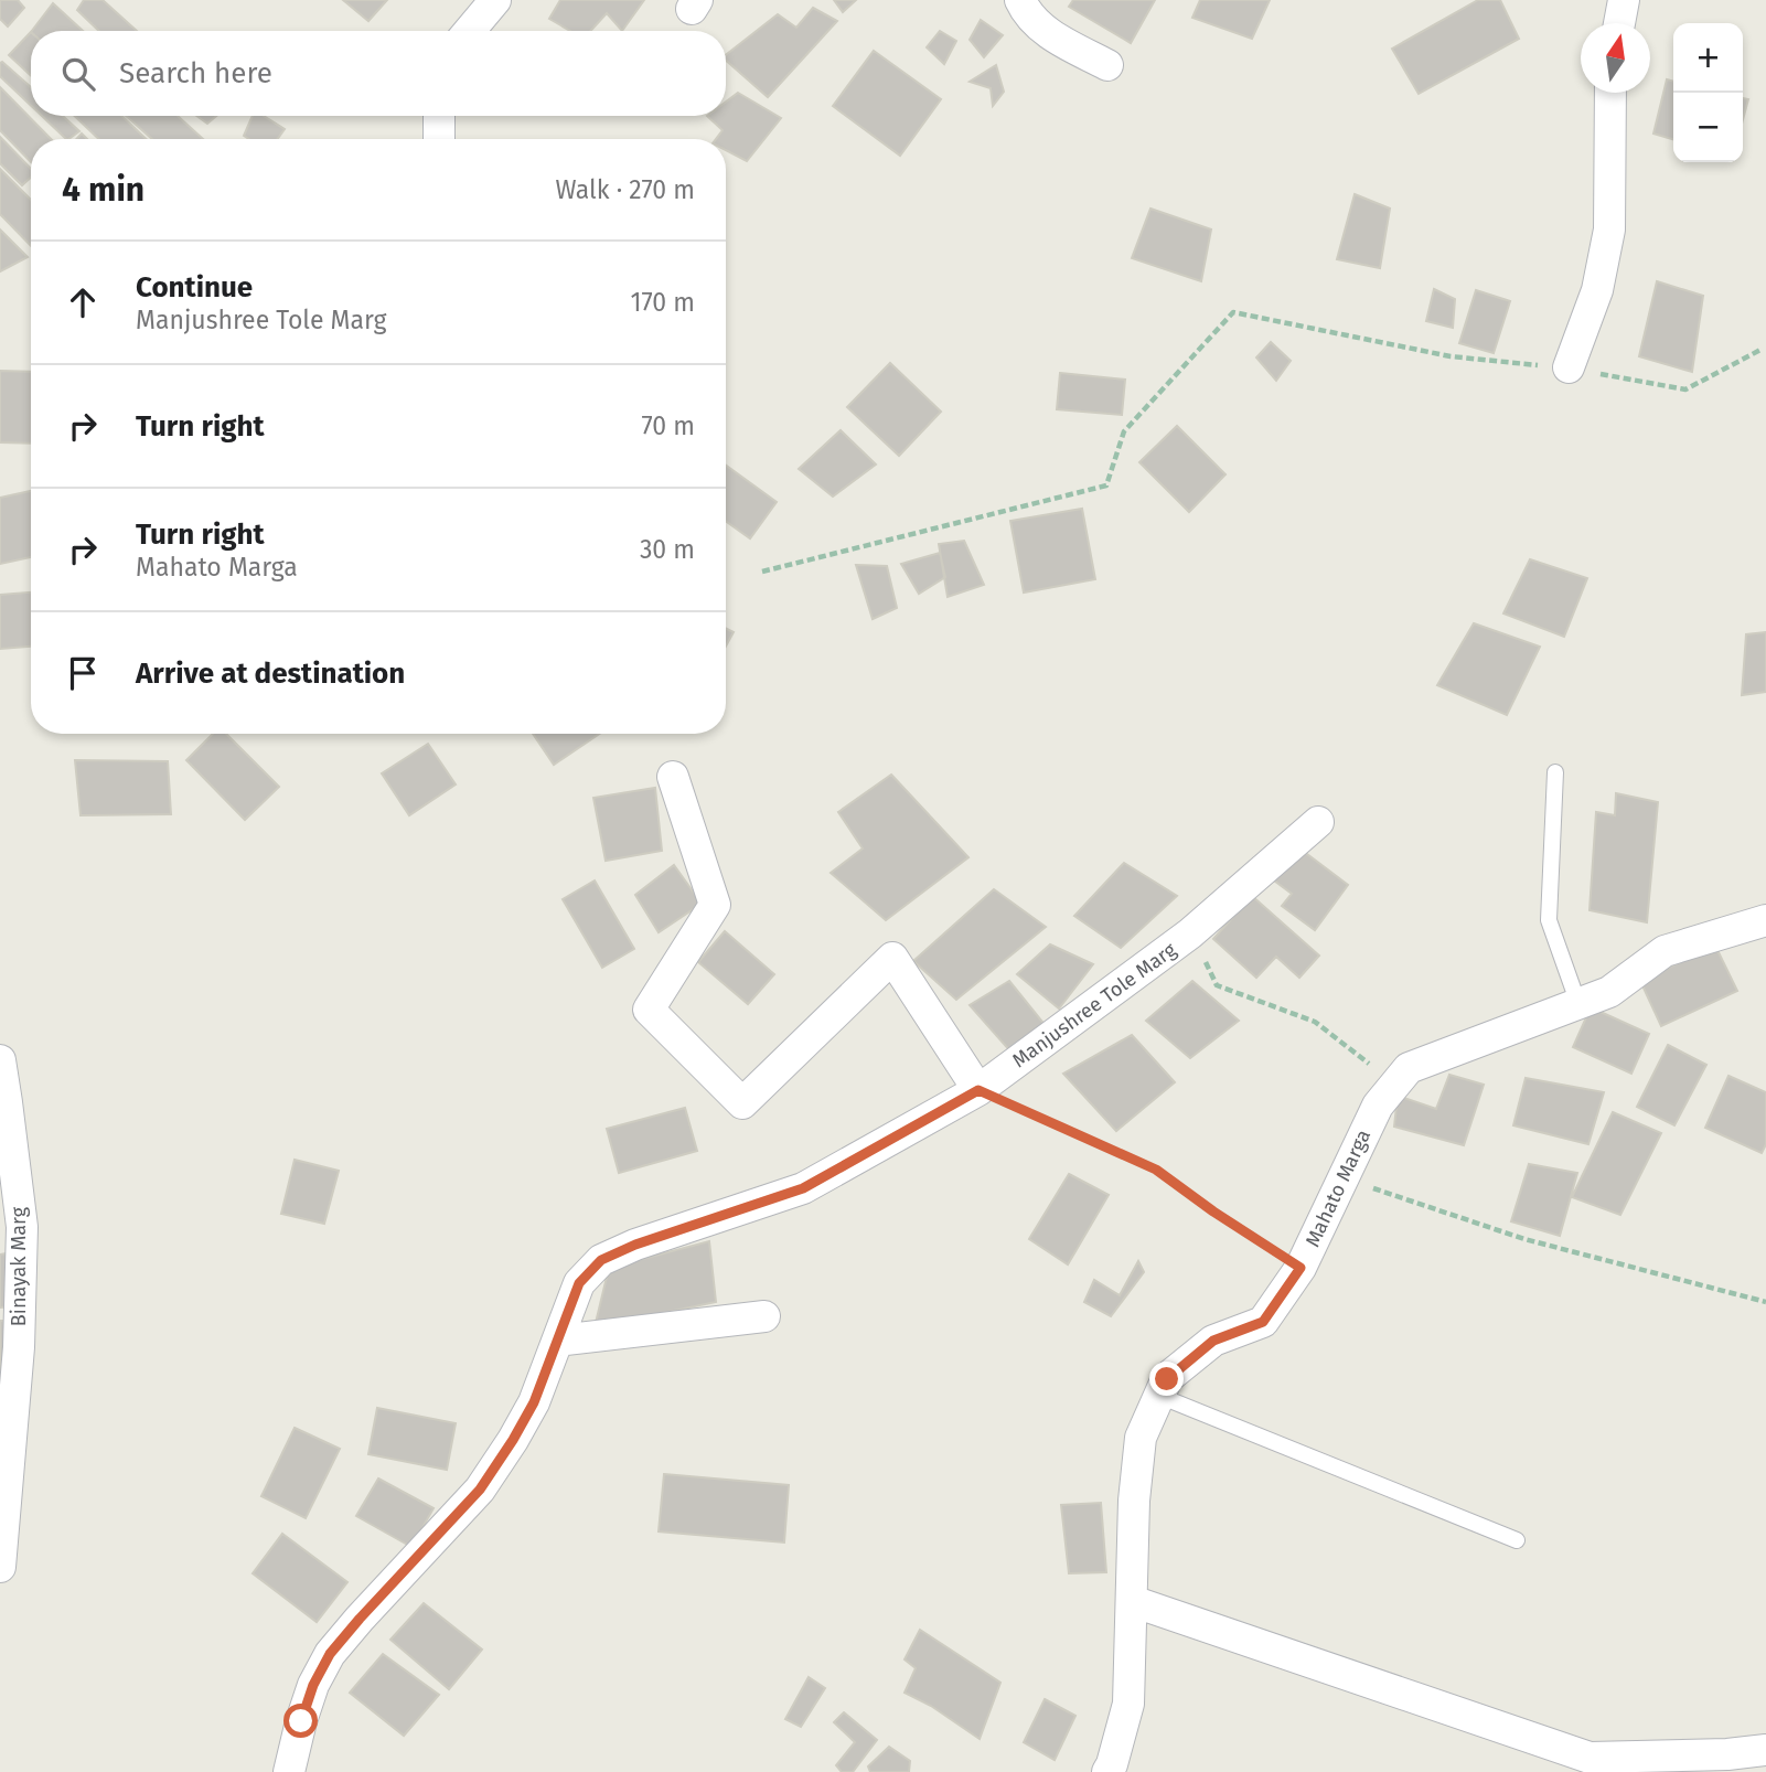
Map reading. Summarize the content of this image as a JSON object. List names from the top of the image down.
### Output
{
  "streets": {
    "street": ["Manjushree Tole Marg", "Mahato Marga", "Binayak Marg"]
  },
  "north": "top",
  "page": {
    "map_buttons": ["+", "−"],
    "search": "Search here",
    "heading": ["4 min", "Walk · 270 m"],
    "list": [
      ["Continue", "Manjushree Tole Marg", "170 m"],
      ["Turn right", "70 m"],
      ["Turn right", "Mahato Marga", "30 m"],
      "Arrive at destination"
    ]
  }
}
